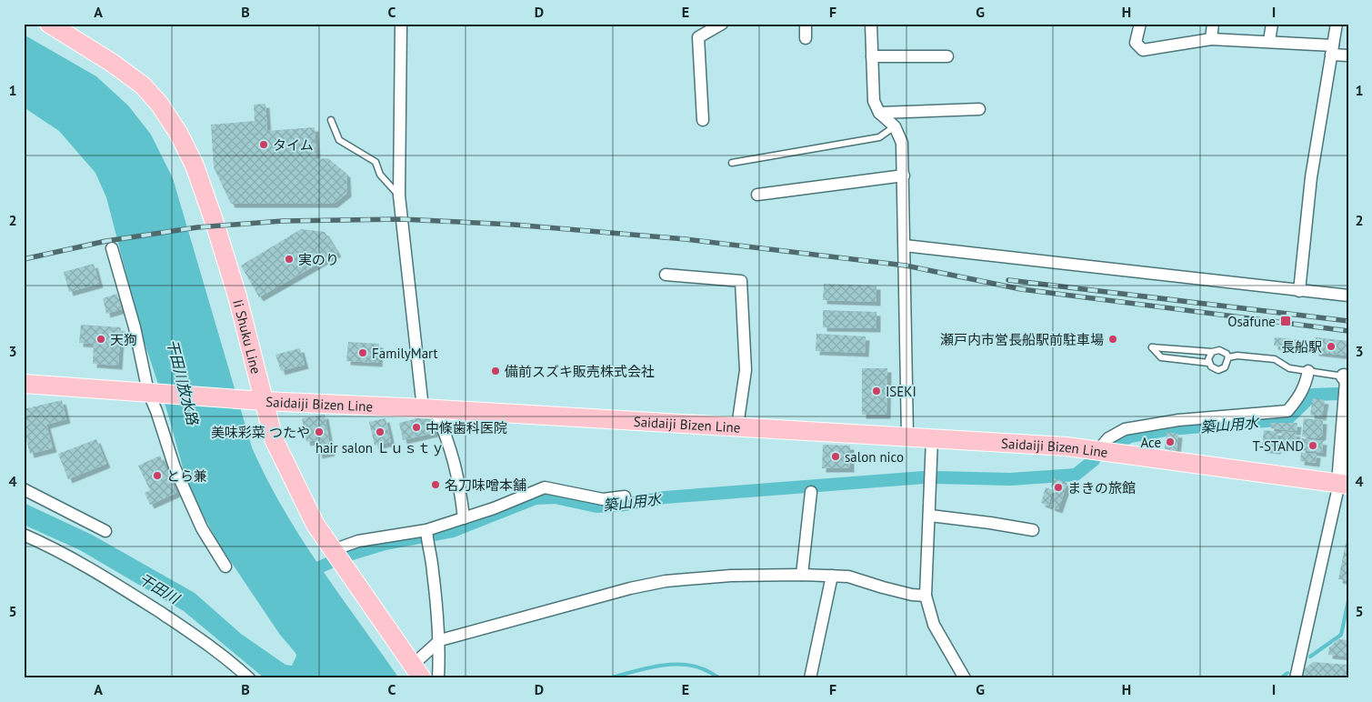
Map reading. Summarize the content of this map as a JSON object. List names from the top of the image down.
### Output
{
  "streets": {
    "main road": ["Ii Shuku Line", "Saidaiji Bizen Line"]
  },
  "crossings": [
    ["Ii Shuku Line", "Saidaiji Bizen Line"]
  ],
  "water": ["干田川放水路", "築山用水", "干田川"],
  "places": {
    "other": [
      "タイム",
      "実のり",
      "天狗",
      "瀬戸内市営長船駅前駐車場",
      "長船駅",
      "FamilyMart",
      "備前スズキ販売株式会社",
      "ISEKI",
      "中條歯科医院",
      "美味彩菜 つたや",
      "hair salon Ｌｕｓｔｙ",
      "Ace",
      "T-STAND",
      "salon nico",
      "とら兼",
      "名刀味噌本舗",
      "まきの旅館"
    ],
    "transit": ["Osafune"]
  },
  "grid": {
    "columns": [
      "A",
      "B",
      "C",
      "D",
      "E",
      "F",
      "G",
      "H",
      "I"
    ],
    "rows": [
      "1",
      "2",
      "3",
      "4",
      "5"
    ]
  }
}
